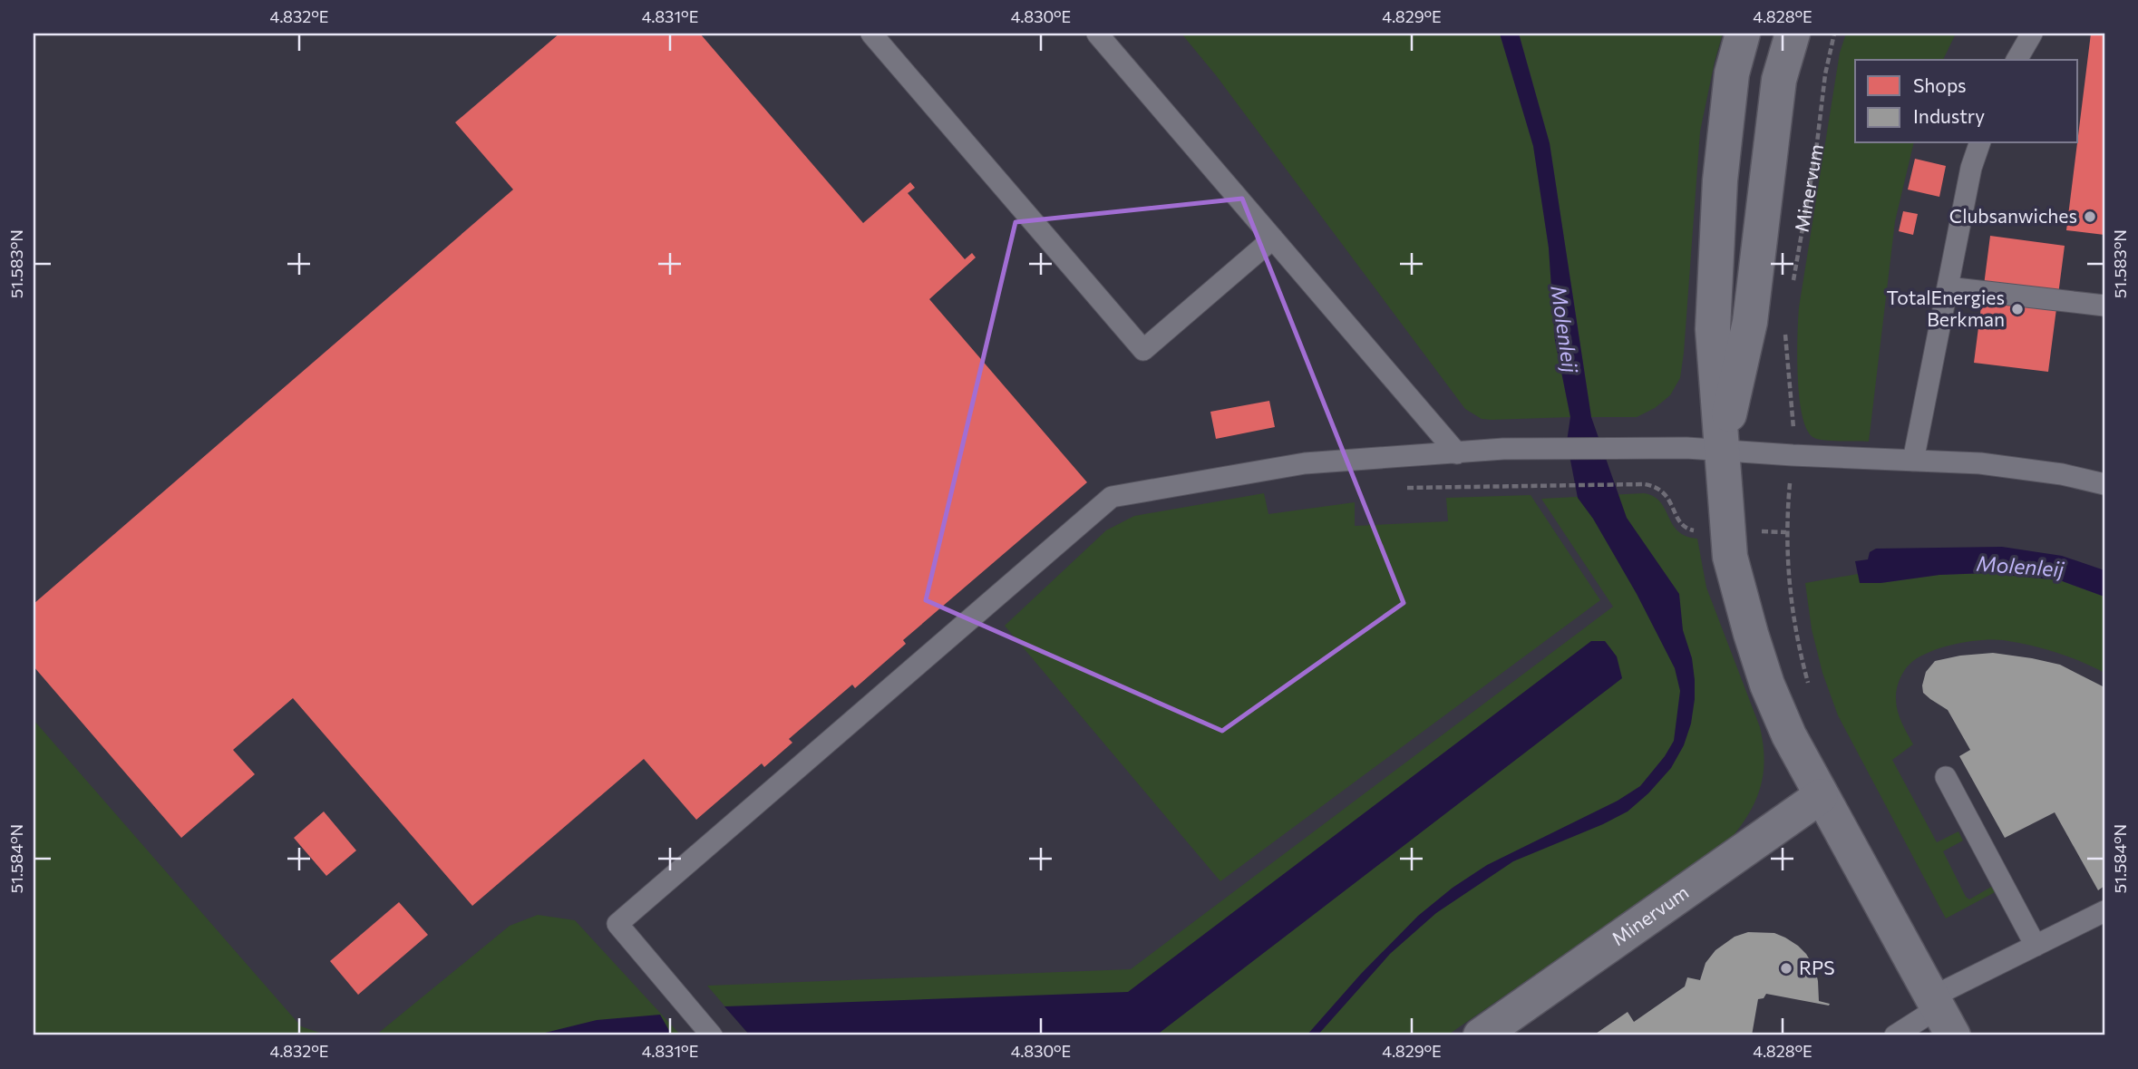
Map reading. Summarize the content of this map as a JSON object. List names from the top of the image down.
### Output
{
  "streets": {
    "street": ["Minervum"]
  },
  "water": ["Molenleij"],
  "places": ["Clubsanwiches", "TotalEnergies Berkman", "RPS"],
  "legend": ["Shops", "Industry"],
  "coordinates": [
    "4.832°E",
    "4.831°E",
    "4.830°E",
    "4.829°E",
    "4.828°E",
    "51.583°N",
    "51.584°N"
  ]
}
